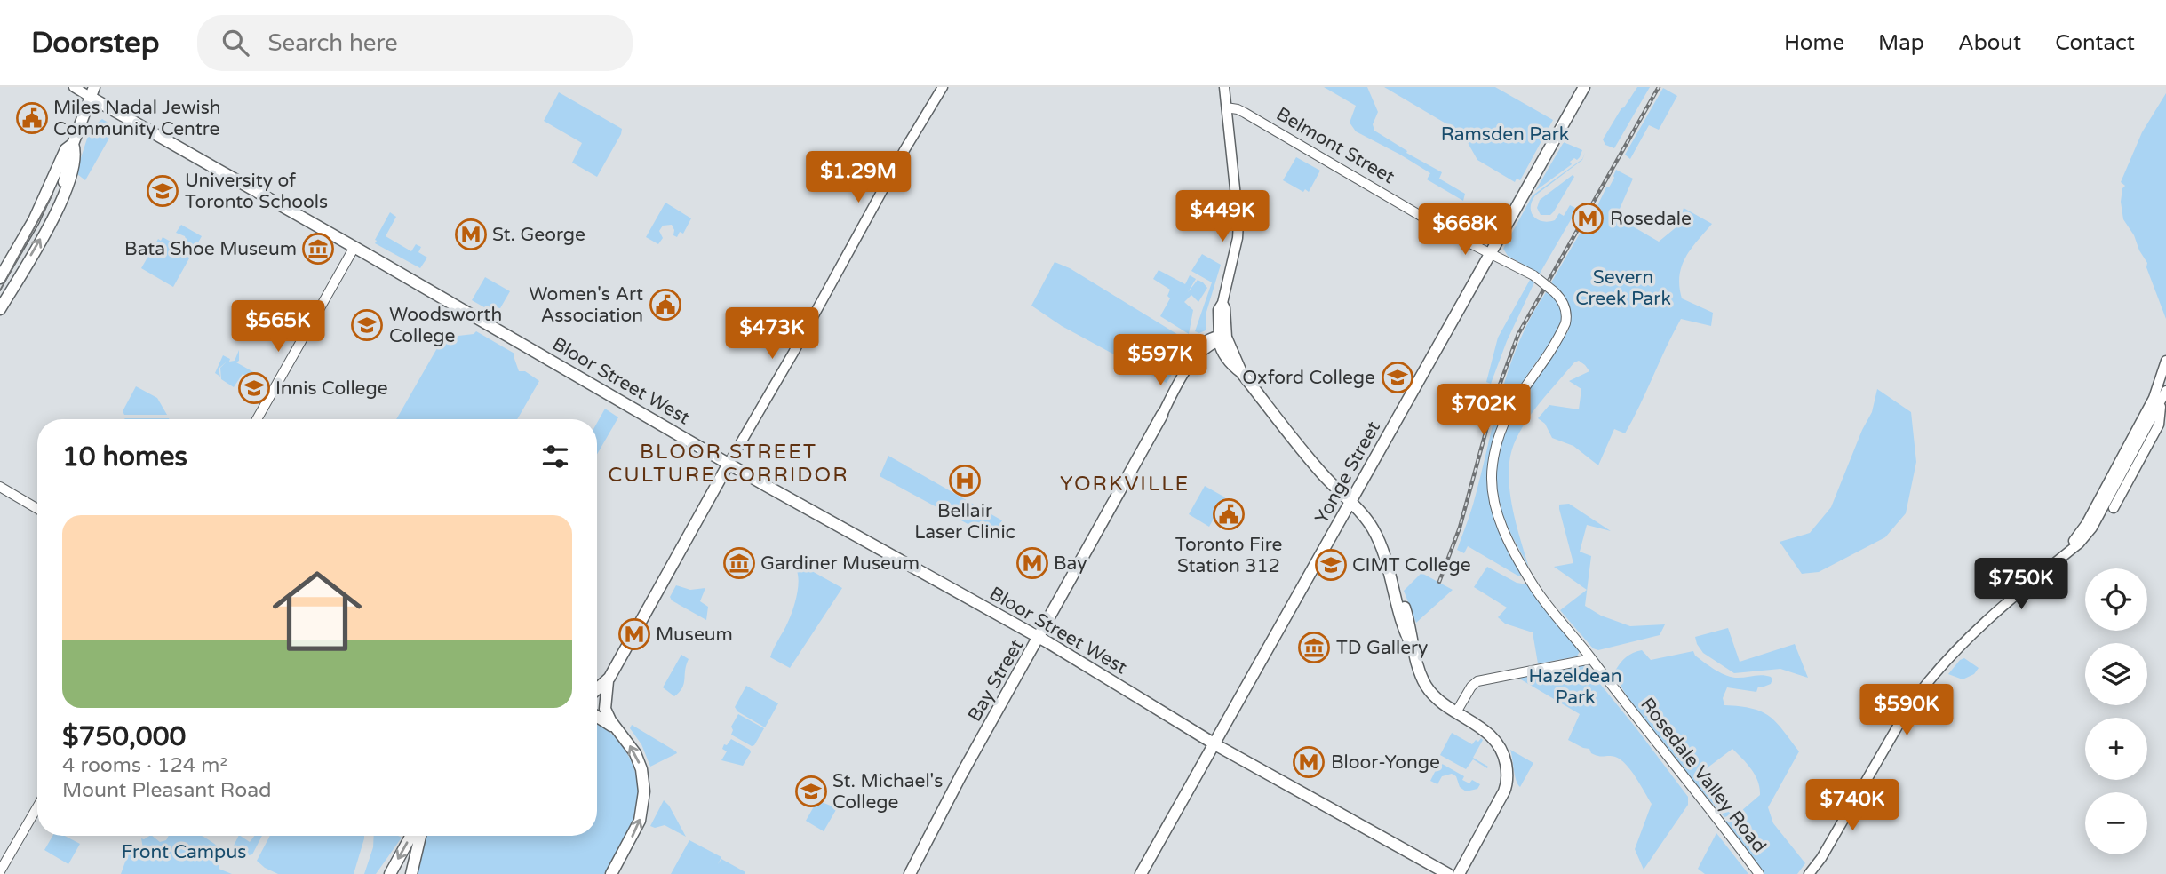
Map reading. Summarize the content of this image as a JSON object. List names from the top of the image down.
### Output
{
  "streets": {
    "main road": ["Bloor Street West", "Yonge Street", "Bay Street"],
    "street": ["Belmont Street", "Rosedale Valley Road"]
  },
  "crossings": [
    ["Belmont Street", "Yonge Street"],
    ["Belmont Street", "Rosedale Valley Road"],
    ["Bloor Street West", "Yonge Street"],
    ["Bloor Street West", "Bay Street"]
  ],
  "districts": ["BLOOR STREET CULTURE CORRIDOR", "YORKVILLE"],
  "parks": [
    "Ramsden Park",
    "Severn Creek Park",
    "Hazeldean Park",
    "Front Campus"
  ],
  "places": {
    "public building": ["Miles Nadal Jewish Community Centre", "Women's Art Association", "Toronto Fire Station 312"],
    "school or university": [
      "University of Toronto Schools",
      "Woodsworth College",
      "Oxford College",
      "Innis College",
      "CIMT College",
      "St. Michael's College"
    ],
    "metro station": [
      "Rosedale",
      "St. George",
      "Bay",
      "Museum",
      "Bloor-Yonge"
    ],
    "museum": ["Bata Shoe Museum", "Gardiner Museum", "TD Gallery"],
    "hospital": ["Bellair Laser Clinic"]
  },
  "page": {
    "header": "Doorstep",
    "search": "Search here",
    "nav": [
      "Home",
      "Map",
      "About",
      "Contact"
    ],
    "price": [
      "$1.29M",
      "$449K",
      "$668K",
      "$565K",
      "$473K",
      "$597K",
      "$702K",
      "$750K",
      "$590K",
      "$740K"
    ],
    "heading": "10 homes",
    "list": [
      {
        "name": "$750,000",
        "note": "4 rooms · 124 m² · Mount Pleasant Road"
      }
    ],
    "map_buttons": ["+", "−"]
  }
}
